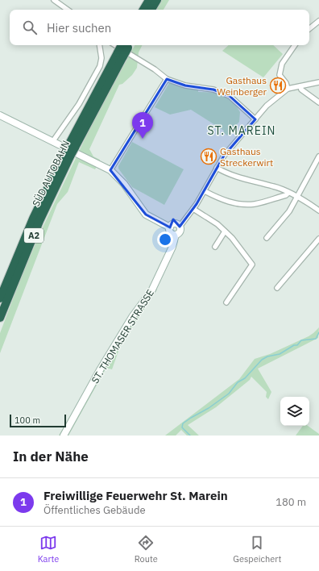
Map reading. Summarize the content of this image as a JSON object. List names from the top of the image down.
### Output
{
  "streets": {
    "highway": ["SÜD AUTOBAHN", "A2"],
    "main road": ["ST. THOMASER STRASSE"]
  },
  "districts": ["ST. MAREIN"],
  "places": {
    "restaurant": ["Gasthaus Weinberger", "Gasthaus Streckerwirt"]
  },
  "scale_bar": "100 m",
  "page": {
    "search": "Hier suchen",
    "pins": "1",
    "scale": "100 m",
    "heading": "In der Nähe",
    "list": [
      {
        "mark": "1",
        "name": "Freiwillige Feuerwehr St. Marein",
        "note": "Öffentliches Gebäude",
        "value": "180 m"
      }
    ],
    "nav": ["Karte", "Route", "Gespeichert"]
  }
}
